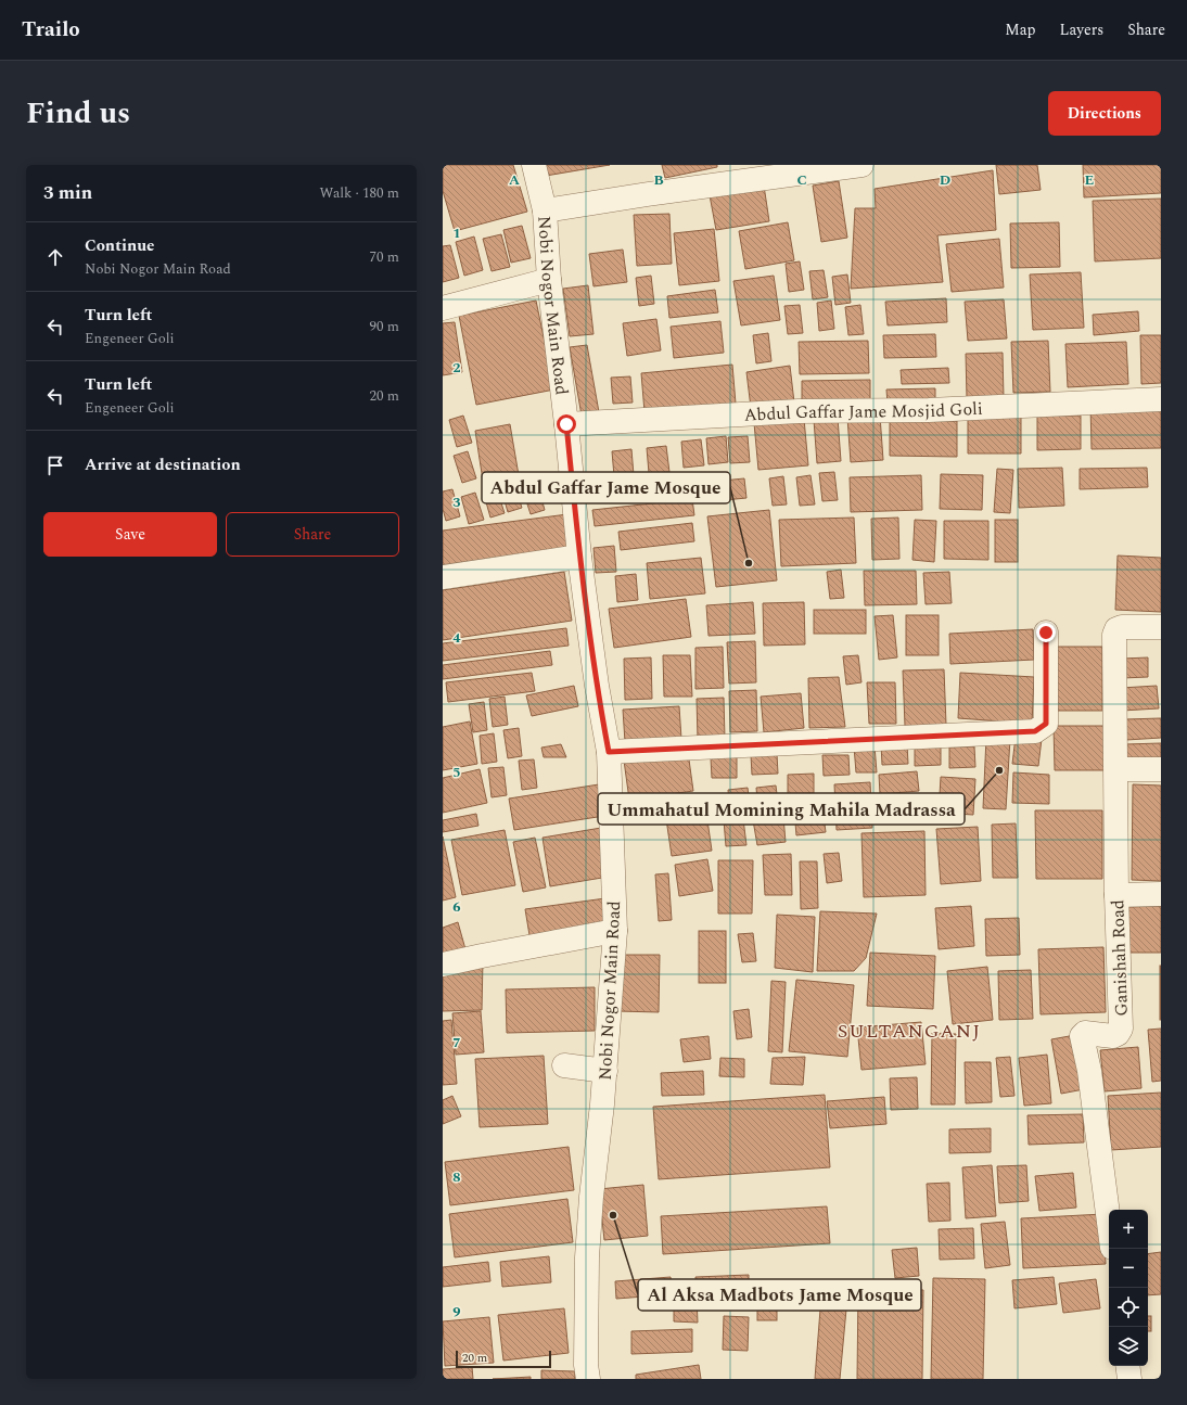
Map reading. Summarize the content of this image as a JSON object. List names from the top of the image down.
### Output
{
  "streets": {
    "street": ["Nobi Nogor Main Road", "Abdul Gaffar Jame Mosjid Goli", "Ganishah Road"]
  },
  "crossings": [
    ["Nobi Nogor Main Road", "Abdul Gaffar Jame Mosjid Goli"]
  ],
  "districts": ["SULTANGANJ"],
  "places": ["Abdul Gaffar Jame Mosque", "Ummahatul Momining Mahila Madrassa", "Al Aksa Madbots Jame Mosque"],
  "scale_bar": "20 m",
  "page": {
    "header": "Trailo",
    "nav": ["Map", "Layers", "Share"],
    "title": "Find us",
    "buttons": [
      "Directions",
      ["Save", "Share"]
    ],
    "heading": ["3 min", "Walk · 180 m"],
    "list": [
      ["Continue", "Nobi Nogor Main Road", "70 m"],
      ["Turn left", "Engeneer Goli", "90 m"],
      ["Turn left", "Engeneer Goli", "20 m"],
      "Arrive at destination"
    ],
    "map_buttons": ["+", "−"],
    "scale": "20 m"
  },
  "grid": {
    "columns": [
      "A",
      "B",
      "C",
      "D",
      "E"
    ],
    "rows": [
      "1",
      "2",
      "3",
      "4",
      "5",
      "6",
      "7",
      "8",
      "9"
    ]
  }
}
